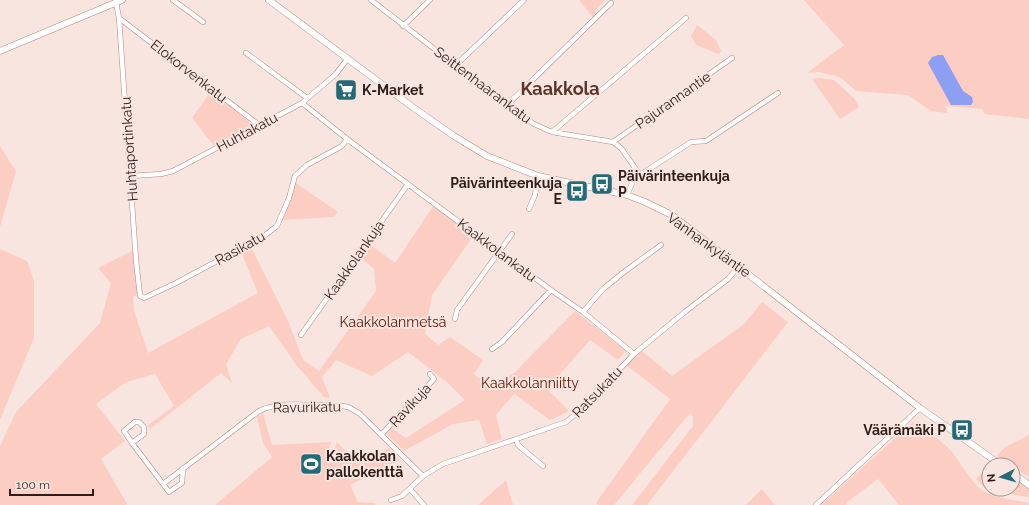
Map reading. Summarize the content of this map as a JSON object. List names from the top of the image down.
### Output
{
  "streets": {
    "street": [
      "Elokorvenkatu",
      "Seittenhaarankatu",
      "Pajurannantie",
      "Huhtakatu",
      "Huhtaportinkatu",
      "Vanhankyläntie",
      "Rasikatu",
      "Kaakkolankatu",
      "Kaakkolankuja",
      "Ratsukatu",
      "Ravikuja",
      "Ravurikatu"
    ]
  },
  "crossings": [
    ["Elokorvenkatu", "Huhtakatu"],
    ["Elokorvenkatu", "Huhtaportinkatu"],
    ["Seittenhaarankatu", "Pajurannantie"],
    ["Huhtakatu", "Huhtaportinkatu"],
    ["Huhtakatu", "Vanhankyläntie"],
    ["Huhtakatu", "Kaakkolankatu"],
    ["Huhtaportinkatu", "Rasikatu"],
    ["Vanhankyläntie", "Ratsukatu"],
    ["Rasikatu", "Kaakkolankatu"],
    ["Kaakkolankatu", "Kaakkolankuja"],
    ["Kaakkolankatu", "Ratsukatu"],
    ["Ratsukatu", "Ravurikatu"],
    ["Ravikuja", "Ravurikatu"]
  ],
  "districts": ["Kaakkola"],
  "parks": ["Kaakkolanmetsä", "Kaakkolanniitty"],
  "places": {
    "supermarket": ["K-Market"],
    "bus stop": ["Päivärinteenkuja P", "Päivärinteenkuja E", "Väärämäki P"],
    "sports": ["Kaakkolan pallokenttä"]
  },
  "scale_bar": "100 m",
  "north": "left"
}
